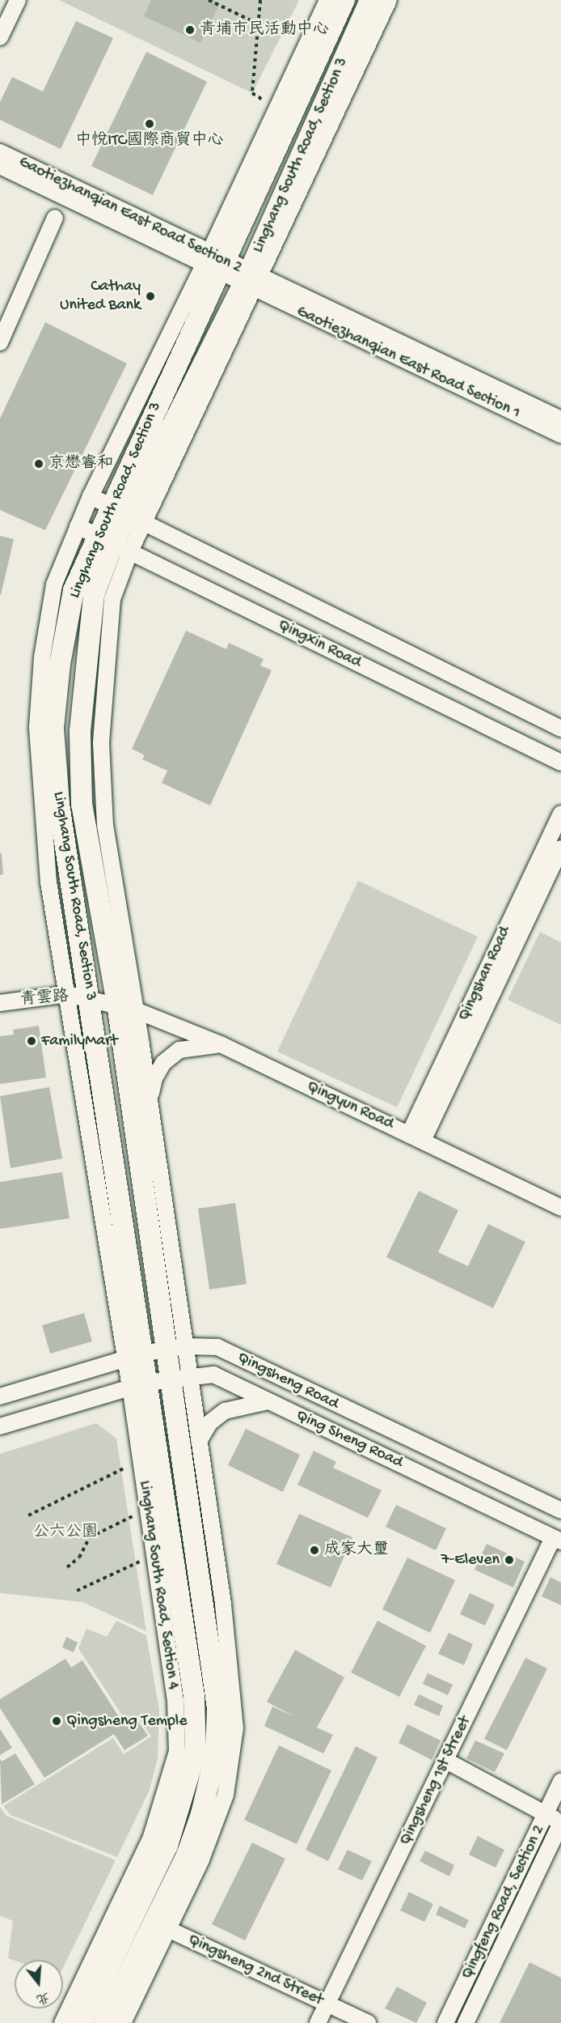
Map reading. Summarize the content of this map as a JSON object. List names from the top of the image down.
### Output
{
  "streets": {
    "main road": ["Linghang South Road, Section 3", "Linghang South Road, Section 4"],
    "street": [
      "Gaotiezhanqian East Road Section 2",
      "Gaotiezhanqian East Road Section 1",
      "Qingxin Road",
      "Qingshan Road",
      "青雲路",
      "Qingyun Road",
      "Qingsheng Road",
      "Qing Sheng Road",
      "Qingsheng 1st Street",
      "Qingfeng Road, Section 2",
      "Qingsheng 2nd Street"
    ]
  },
  "crossings": [
    ["Linghang South Road, Section 3", "Gaotiezhanqian East Road Section 2"],
    ["Linghang South Road, Section 3", "Gaotiezhanqian East Road Section 1"],
    ["Linghang South Road, Section 3", "Qingxin Road"],
    ["Linghang South Road, Section 3", "青雲路"],
    ["Linghang South Road, Section 3", "Qingyun Road"],
    ["Linghang South Road, Section 3", "Qingsheng Road"],
    ["Linghang South Road, Section 3", "Qing Sheng Road"],
    ["Linghang South Road, Section 3", "Linghang South Road, Section 4"],
    ["Gaotiezhanqian East Road Section 2", "Gaotiezhanqian East Road Section 1"],
    ["Qingshan Road", "Qingyun Road"],
    ["青雲路", "Qingyun Road"],
    ["Qing Sheng Road", "Linghang South Road, Section 4"],
    ["Qing Sheng Road", "Qingsheng 1st Street"],
    ["Qingsheng 1st Street", "Qingsheng 2nd Street"]
  ],
  "parks": ["公六公園"],
  "places": [
    "青埔市民活動中心",
    "中悅ITC國際商貿中心",
    "Cathay United Bank",
    "京懋睿和",
    "FamilyMart",
    "成家大璽",
    "7-Eleven",
    "Qingsheng Temple"
  ],
  "north": "bottom"
}
